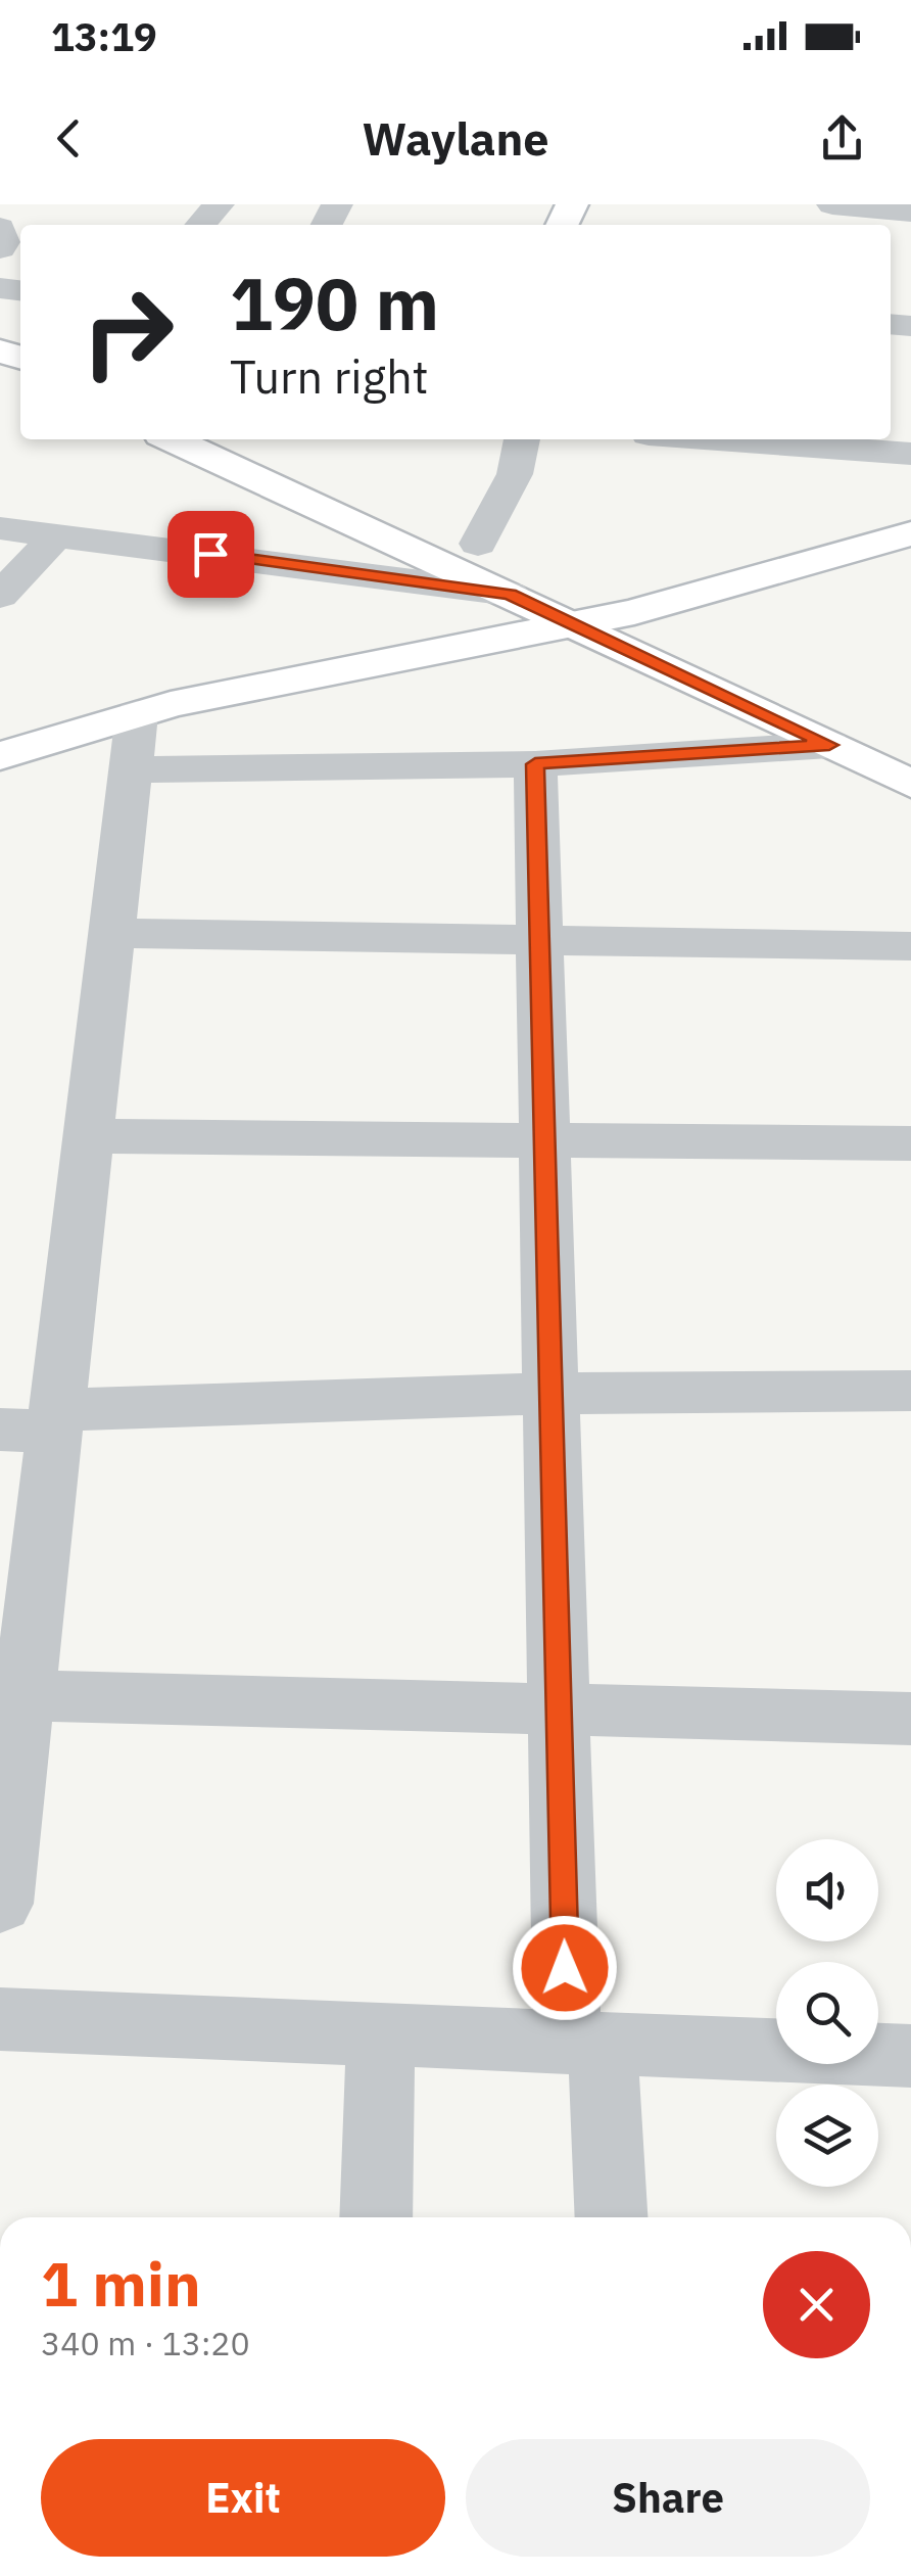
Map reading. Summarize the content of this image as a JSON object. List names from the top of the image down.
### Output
{
  "page": {
    "status": "13:19",
    "header": "Waylane",
    "turn": ["190 m", "Turn right"],
    "heading": ["1 min", "340 m · 13:20"],
    "buttons": ["Exit", "Share"]
  }
}
